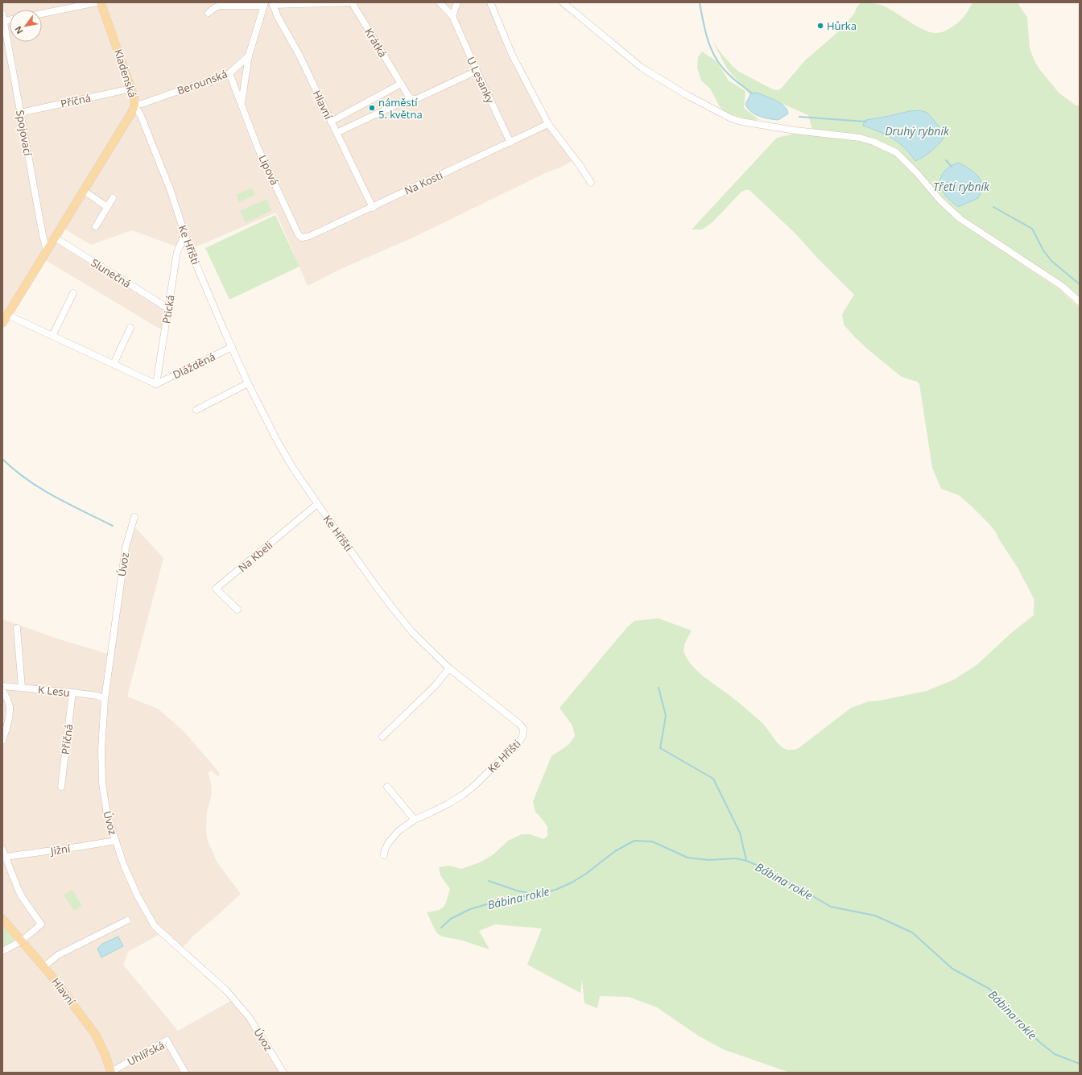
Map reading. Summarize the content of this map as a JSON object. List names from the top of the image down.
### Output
{
  "streets": {
    "main road": ["Kladenská", "Hlavní"],
    "street": [
      "Krátká",
      "U Lesanky",
      "Berounská",
      "Příčná",
      "Spojovací",
      "Lipová",
      "Na Kosti",
      "Ke Hřišti",
      "Slunečná",
      "Ptická",
      "Dlážděná",
      "Na Kbeli",
      "Úvoz",
      "K Lesu",
      "Jižní",
      "Uhlířská"
    ]
  },
  "crossings": [
    ["Kladenská", "Berounská"],
    ["Kladenská", "Příčná"],
    ["Kladenská", "Spojovací"],
    ["Kladenská", "Ke Hřišti"],
    ["Kladenská", "Slunečná"],
    ["U Lesanky", "Na Kosti"],
    ["Berounská", "Lipová"],
    ["Berounská", "Ke Hřišti"],
    ["Příčná", "Spojovací"],
    ["Příčná", "K Lesu"],
    ["Hlavní", "Na Kosti"],
    ["Hlavní", "Uhlířská"],
    ["Lipová", "Na Kosti"],
    ["Ke Hřišti", "Ptická"],
    ["Ke Hřišti", "Dlážděná"],
    ["Ke Hřišti", "Na Kbeli"],
    ["Slunečná", "Ptická"],
    ["Ptická", "Dlážděná"],
    ["Úvoz", "K Lesu"],
    ["Úvoz", "Jižní"]
  ],
  "water": ["Druhý rybník", "Třetí rybník", "Bábina rokle"],
  "places": ["Hůrka", "náměstí 5. května"],
  "north": "bottom left"
}
